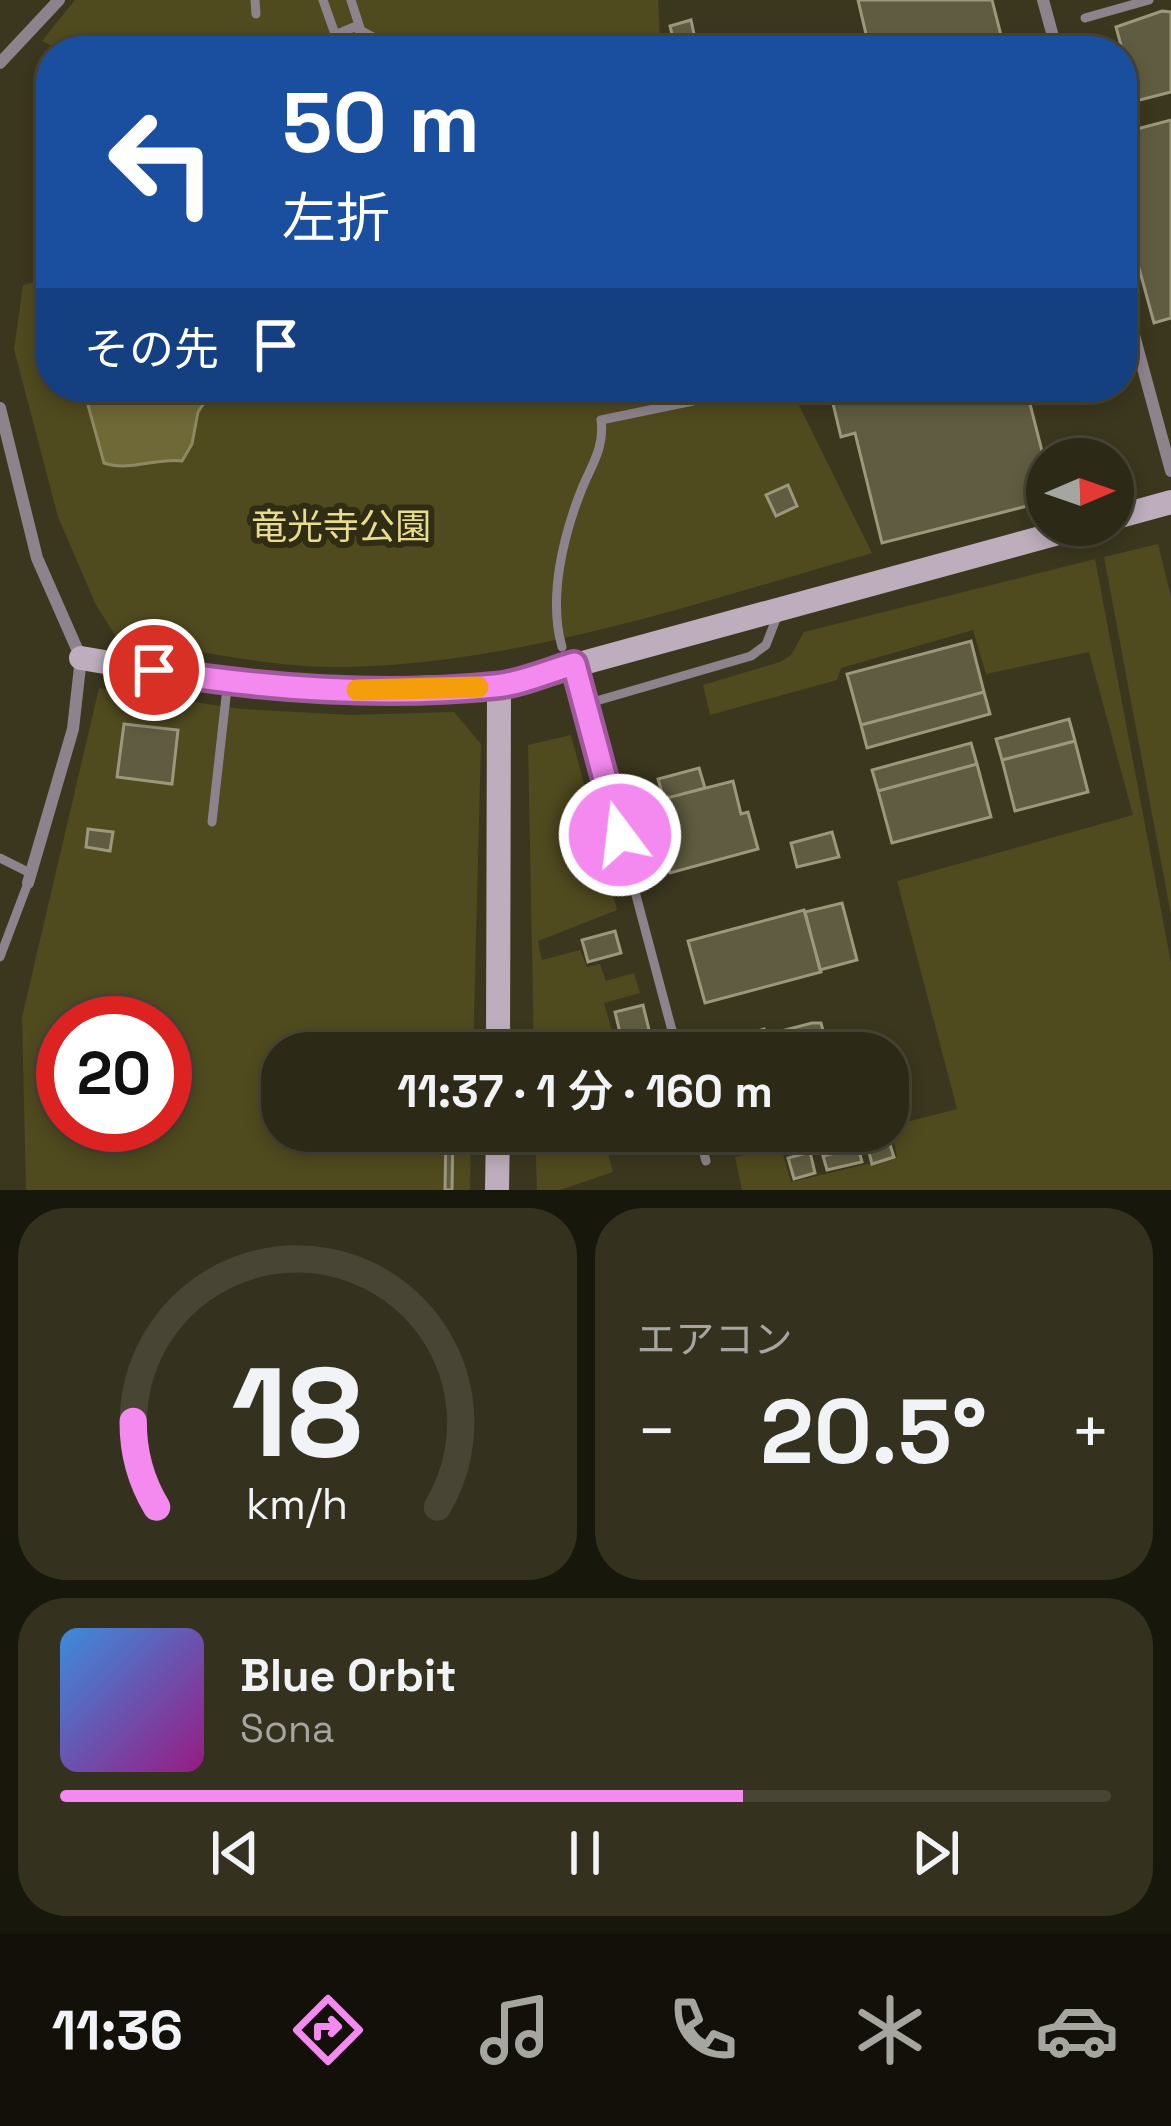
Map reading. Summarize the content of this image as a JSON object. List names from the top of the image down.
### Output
{
  "parks": ["竜光寺公園"],
  "north": "right",
  "page": {
    "turn": ["50 m", "左折"],
    "then": "その先",
    "limit": "20",
    "trip": "11:37 · 1 分 · 160 m",
    "tile": "エアコン",
    "heat": ["−", "20.5°", "+"],
    "song": ["Blue Orbit", "Sona"],
    "tabs": "11:36",
    "gauge": ["18", "km/h"]
  }
}
